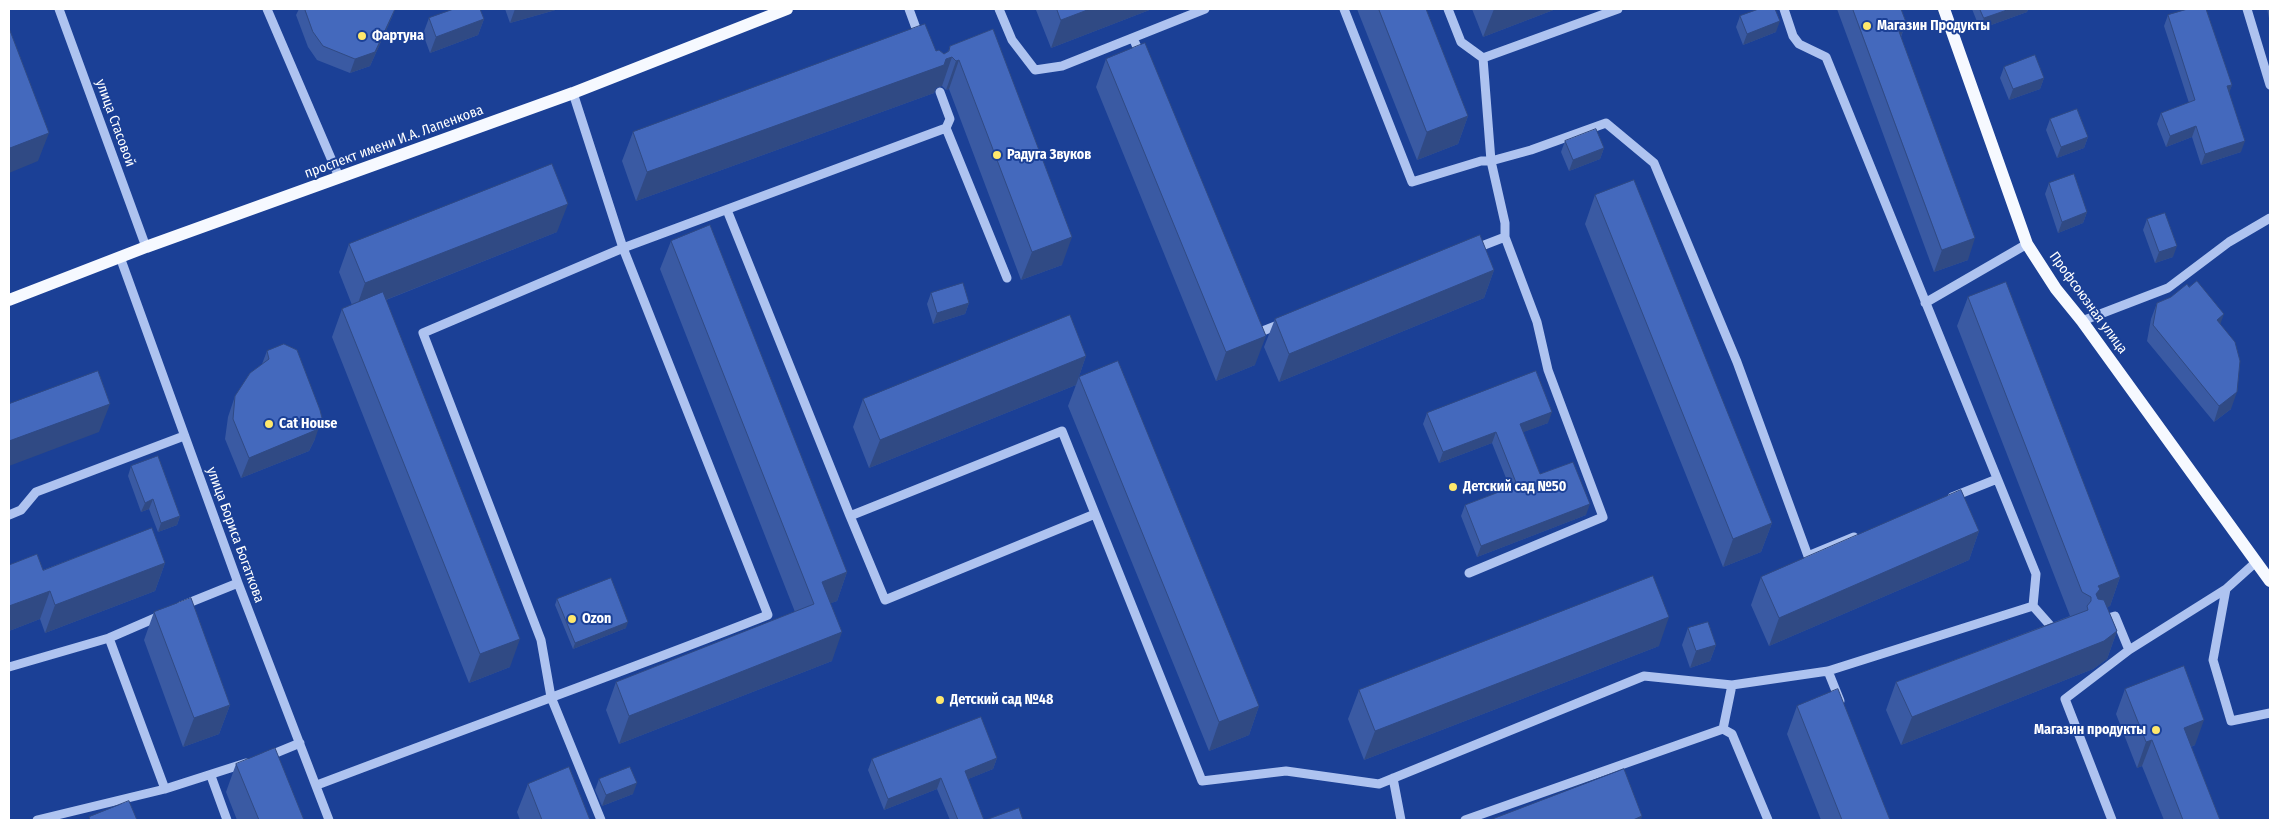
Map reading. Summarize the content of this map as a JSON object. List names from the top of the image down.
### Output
{
  "streets": {
    "main road": ["проспект имени И.А. Лапенкова", "Профсоюзная улица"],
    "street": ["улица Стасовой", "улица Бориса Богаткова"]
  },
  "crossings": [
    ["улица Стасовой", "проспект имени И.А. Лапенкова"],
    ["проспект имени И.А. Лапенкова", "улица Бориса Богаткова"]
  ],
  "places": [
    "Магазин Продукты",
    "Фартуна",
    "Радуга Звуков",
    "Cat House",
    "Детский сад №50",
    "Ozon",
    "Детский сад №48",
    "Магазин продукты"
  ]
}
